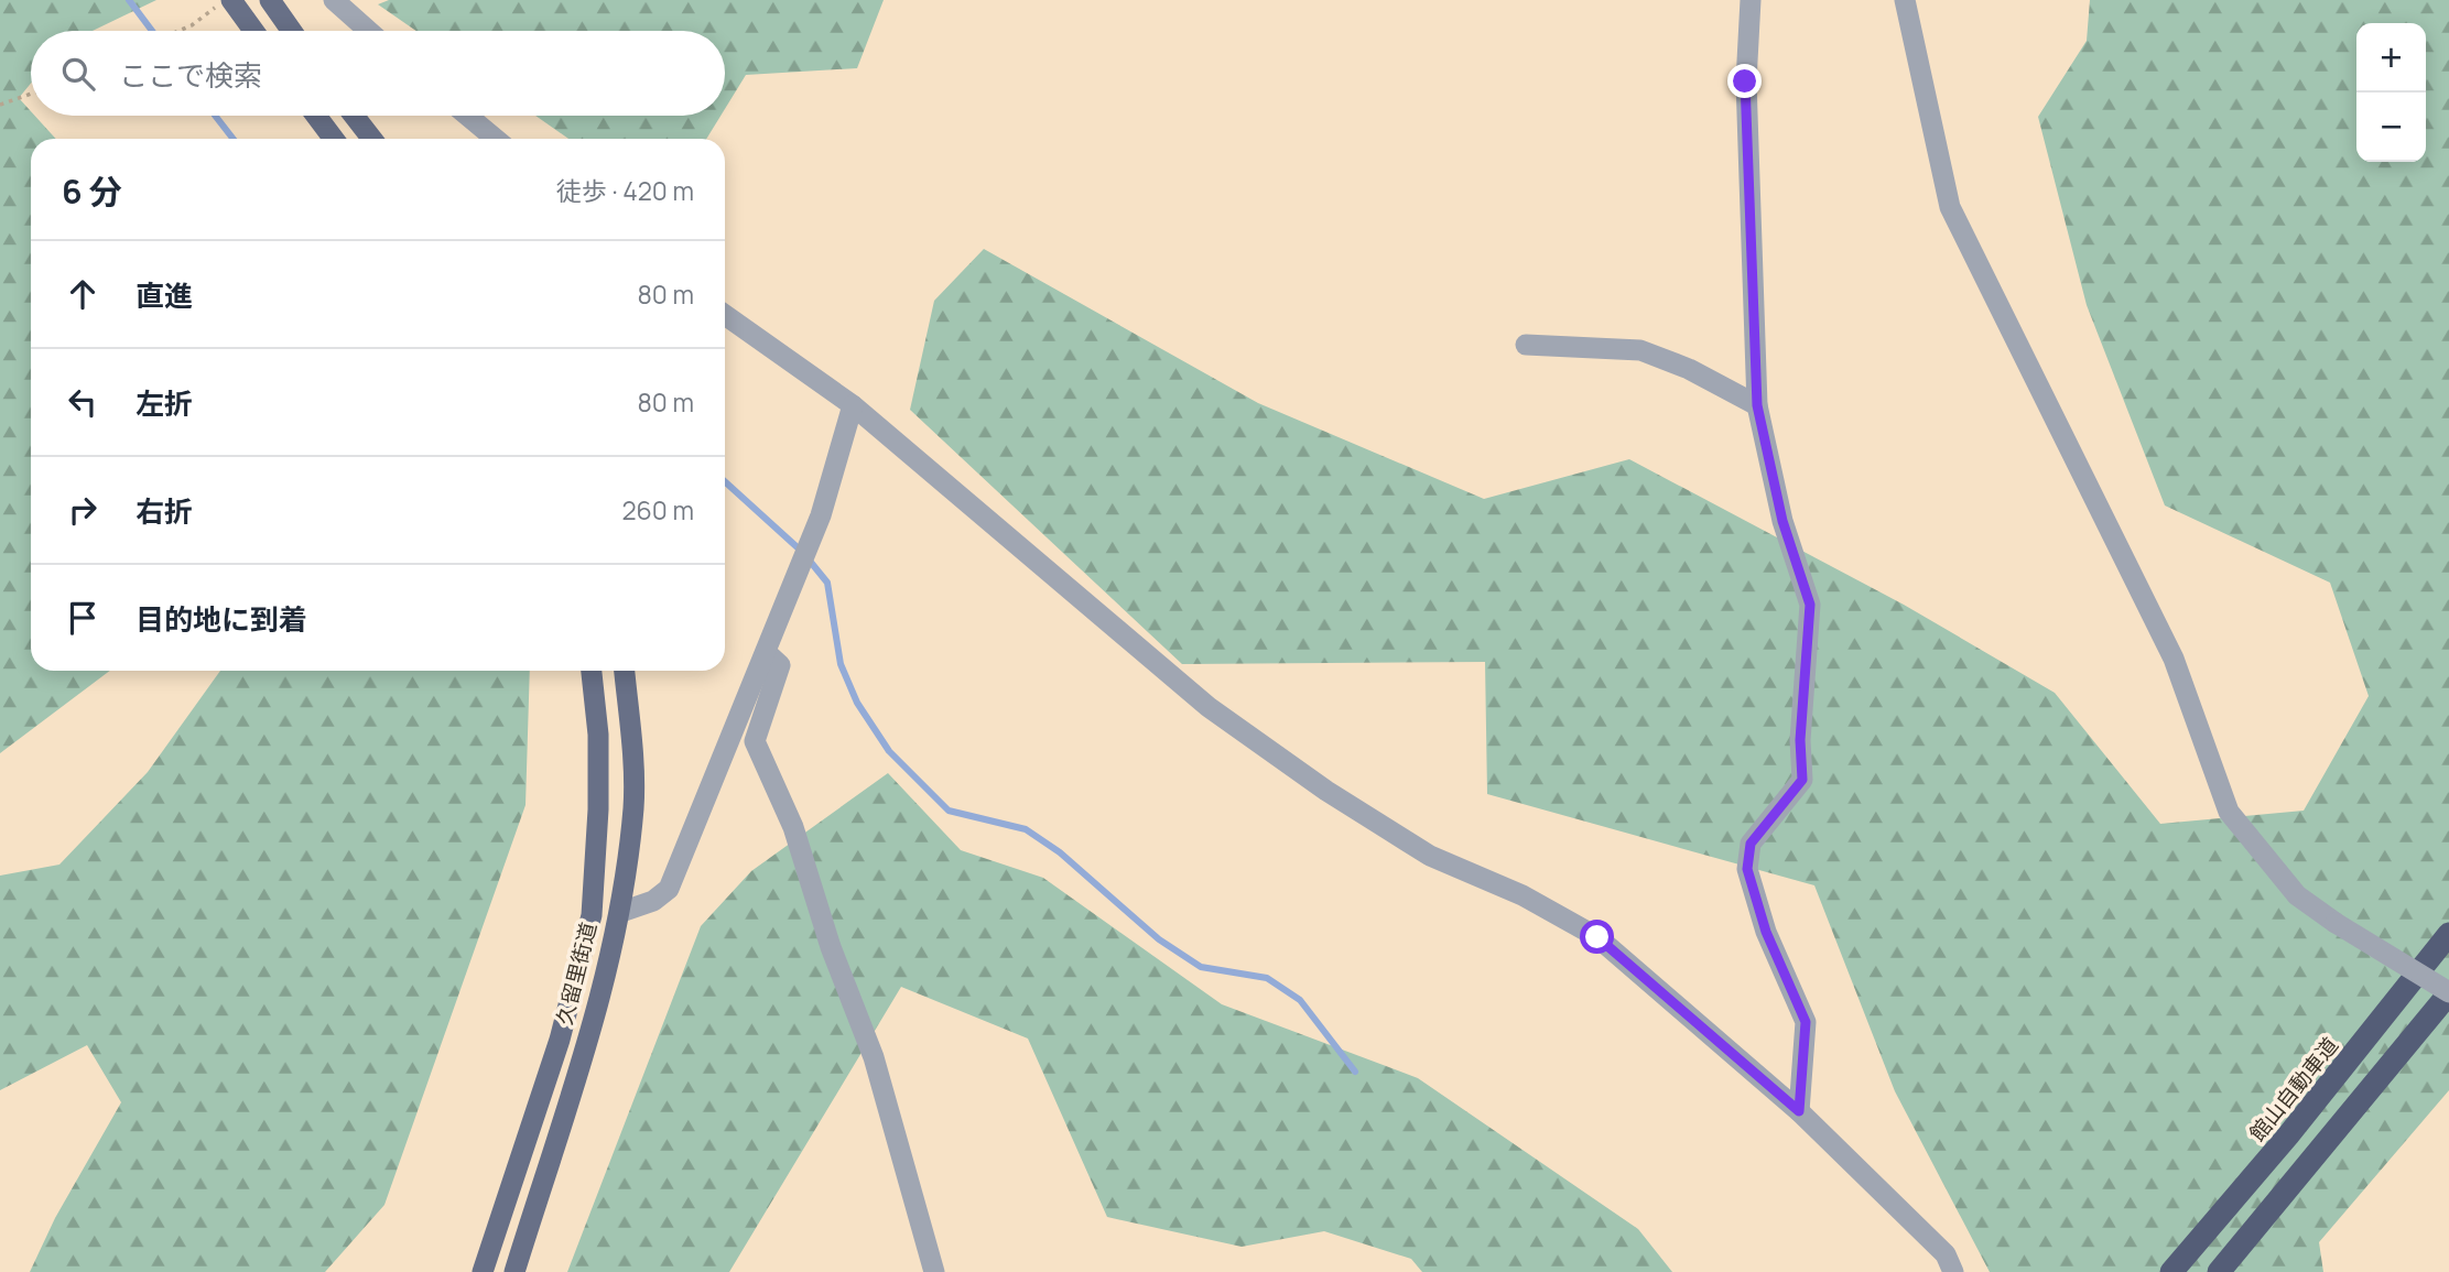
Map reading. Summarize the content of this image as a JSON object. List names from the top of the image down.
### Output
{
  "streets": {
    "highway": ["館山自動車道"],
    "main road": ["久留里街道"]
  },
  "page": {
    "map_buttons": ["+", "−"],
    "search": "ここで検索",
    "heading": ["6 分", "徒歩 · 420 m"],
    "list": [
      ["直進", "80 m"],
      ["左折", "80 m"],
      ["右折", "260 m"],
      "目的地に到着"
    ]
  }
}
